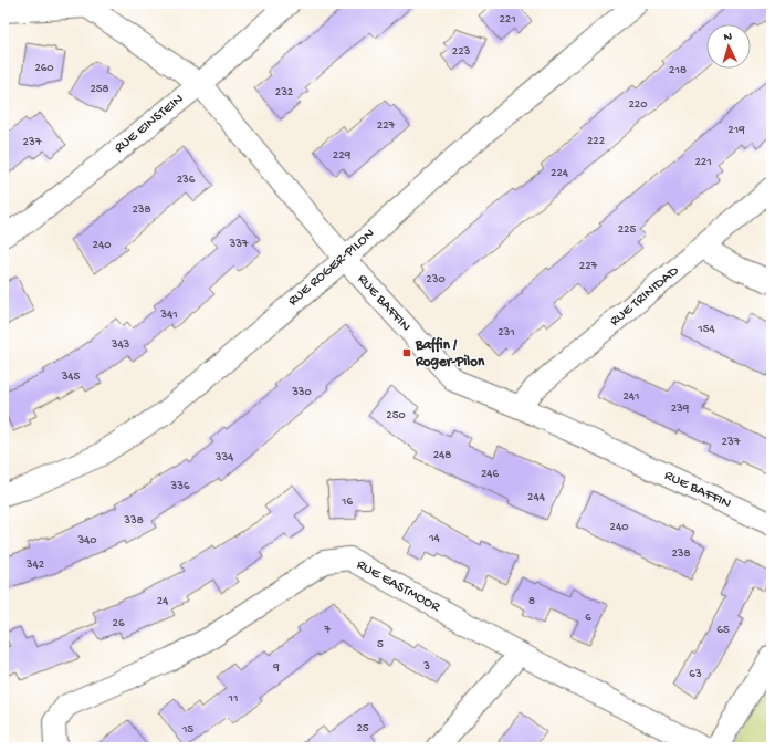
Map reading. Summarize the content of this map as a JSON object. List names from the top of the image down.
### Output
{
  "streets": {
    "street": [
      "RUE EINSTEIN",
      "RUE ROGER-PILON",
      "RUE TRINIDAD",
      "RUE BAFFIN",
      "RUE EASTMOOR"
    ]
  },
  "crossings": [
    ["RUE EINSTEIN", "RUE BAFFIN"],
    ["RUE ROGER-PILON", "RUE BAFFIN"],
    ["RUE TRINIDAD", "RUE BAFFIN"]
  ],
  "places": {
    "transit": ["Baffin / Roger-Pilon"]
  },
  "house_numbers": [
    "221",
    "223",
    "260",
    "218",
    "258",
    "232",
    "220",
    "227",
    "219",
    "222",
    "237",
    "229",
    "221",
    "224",
    "236",
    "238",
    "225",
    "337",
    "240",
    "227",
    "230",
    "341",
    "154",
    "231",
    "343",
    "345",
    "330",
    "241",
    "239",
    "250",
    "237",
    "248",
    "334",
    "246",
    "336",
    "244",
    "16",
    "338",
    "240",
    "14",
    "340",
    "238",
    "342",
    "24",
    "8",
    "6",
    "26",
    "7",
    "65",
    "5",
    "3",
    "9",
    "63",
    "11",
    "25",
    "15"
  ],
  "north": "top"
}
